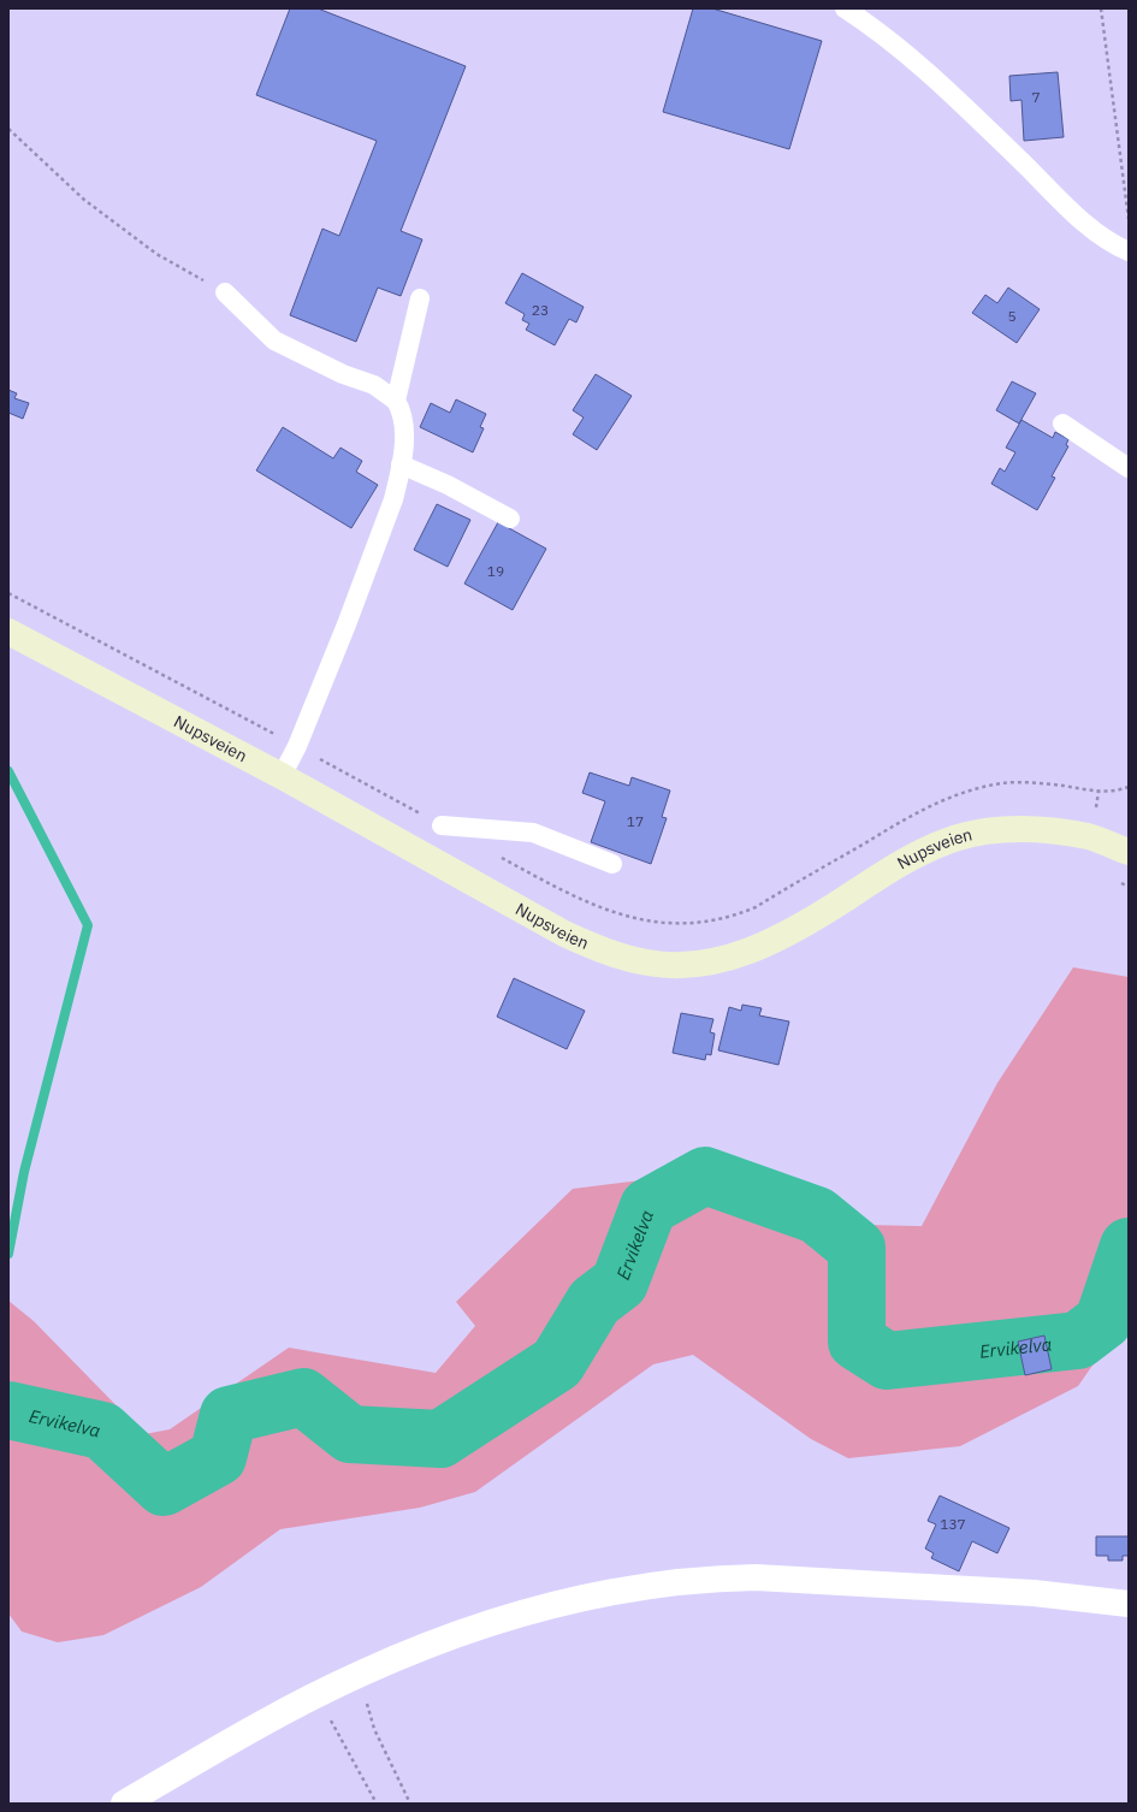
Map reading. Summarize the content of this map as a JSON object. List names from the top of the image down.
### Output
{
  "streets": {
    "main road": ["Nupsveien"]
  },
  "water": ["Ervikelva"],
  "house_numbers": [
    "7",
    "23",
    "5",
    "19",
    "17",
    "137"
  ]
}
